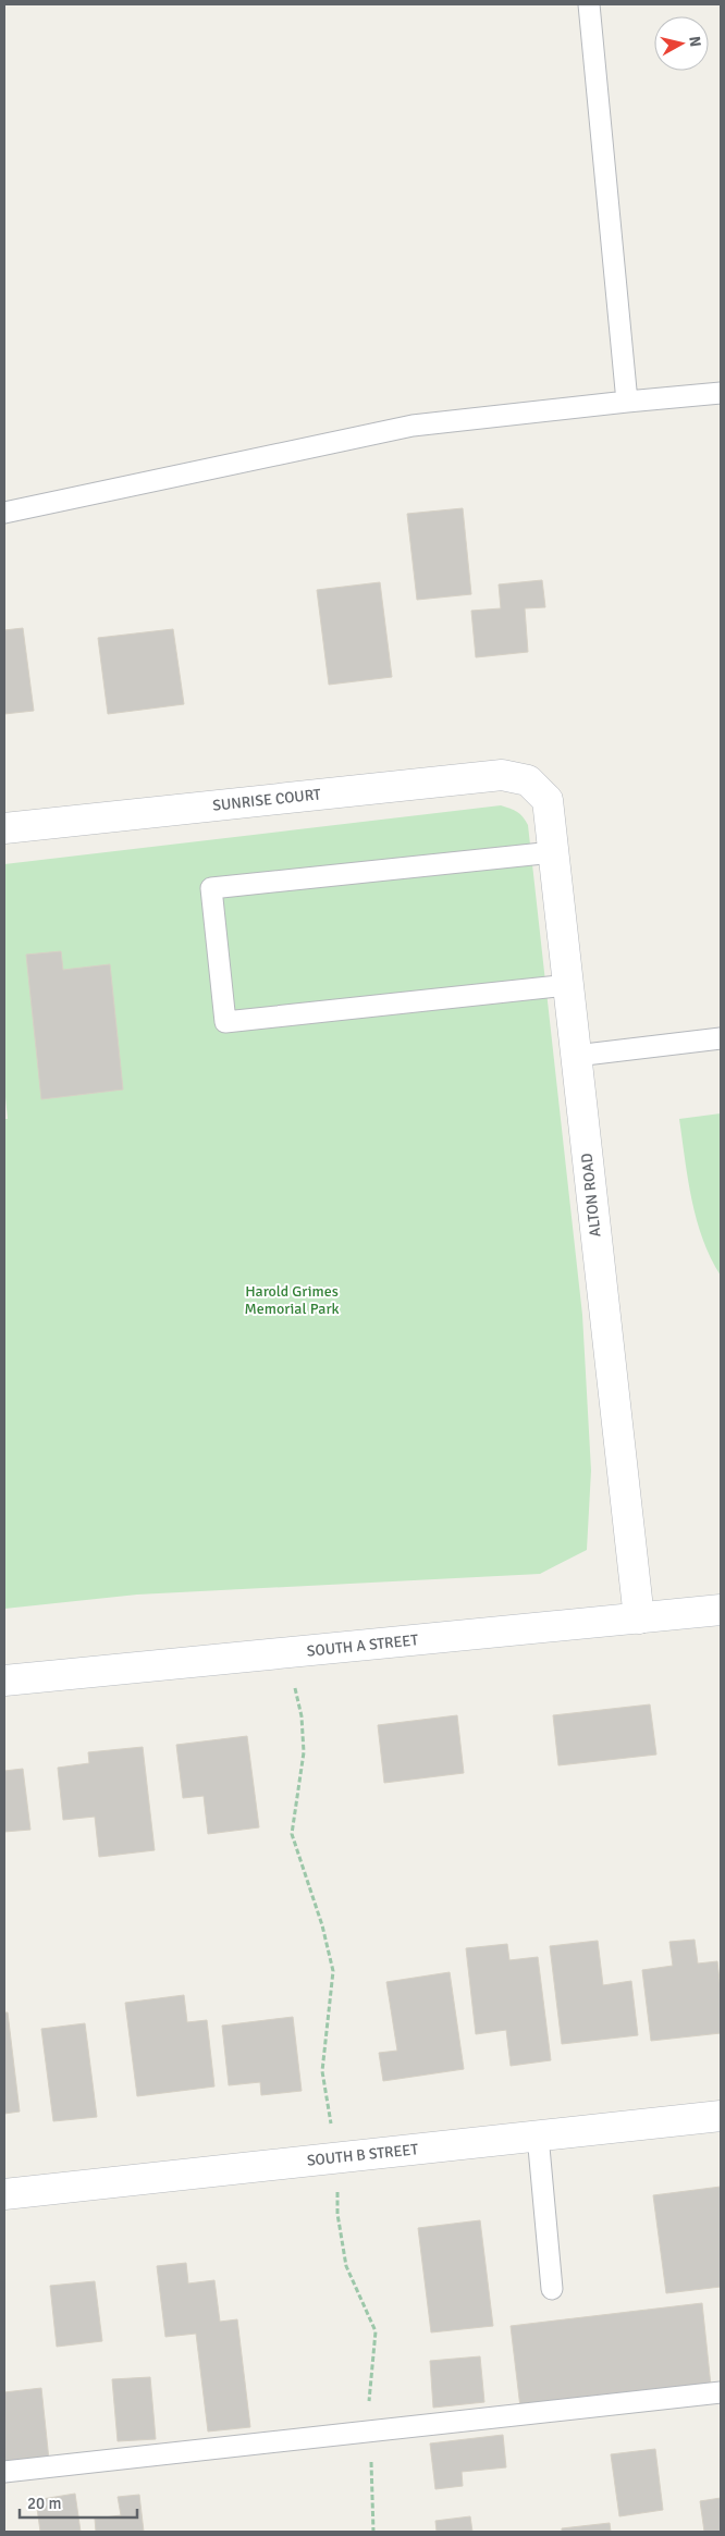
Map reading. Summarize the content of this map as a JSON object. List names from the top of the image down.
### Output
{
  "streets": {
    "street": [
      "SUNRISE COURT",
      "ALTON ROAD",
      "SOUTH A STREET",
      "SOUTH B STREET"
    ]
  },
  "crossings": [
    ["SUNRISE COURT", "ALTON ROAD"],
    ["ALTON ROAD", "SOUTH A STREET"]
  ],
  "parks": ["Harold Grimes Memorial Park"],
  "scale_bar": "20 m",
  "north": "right"
}
